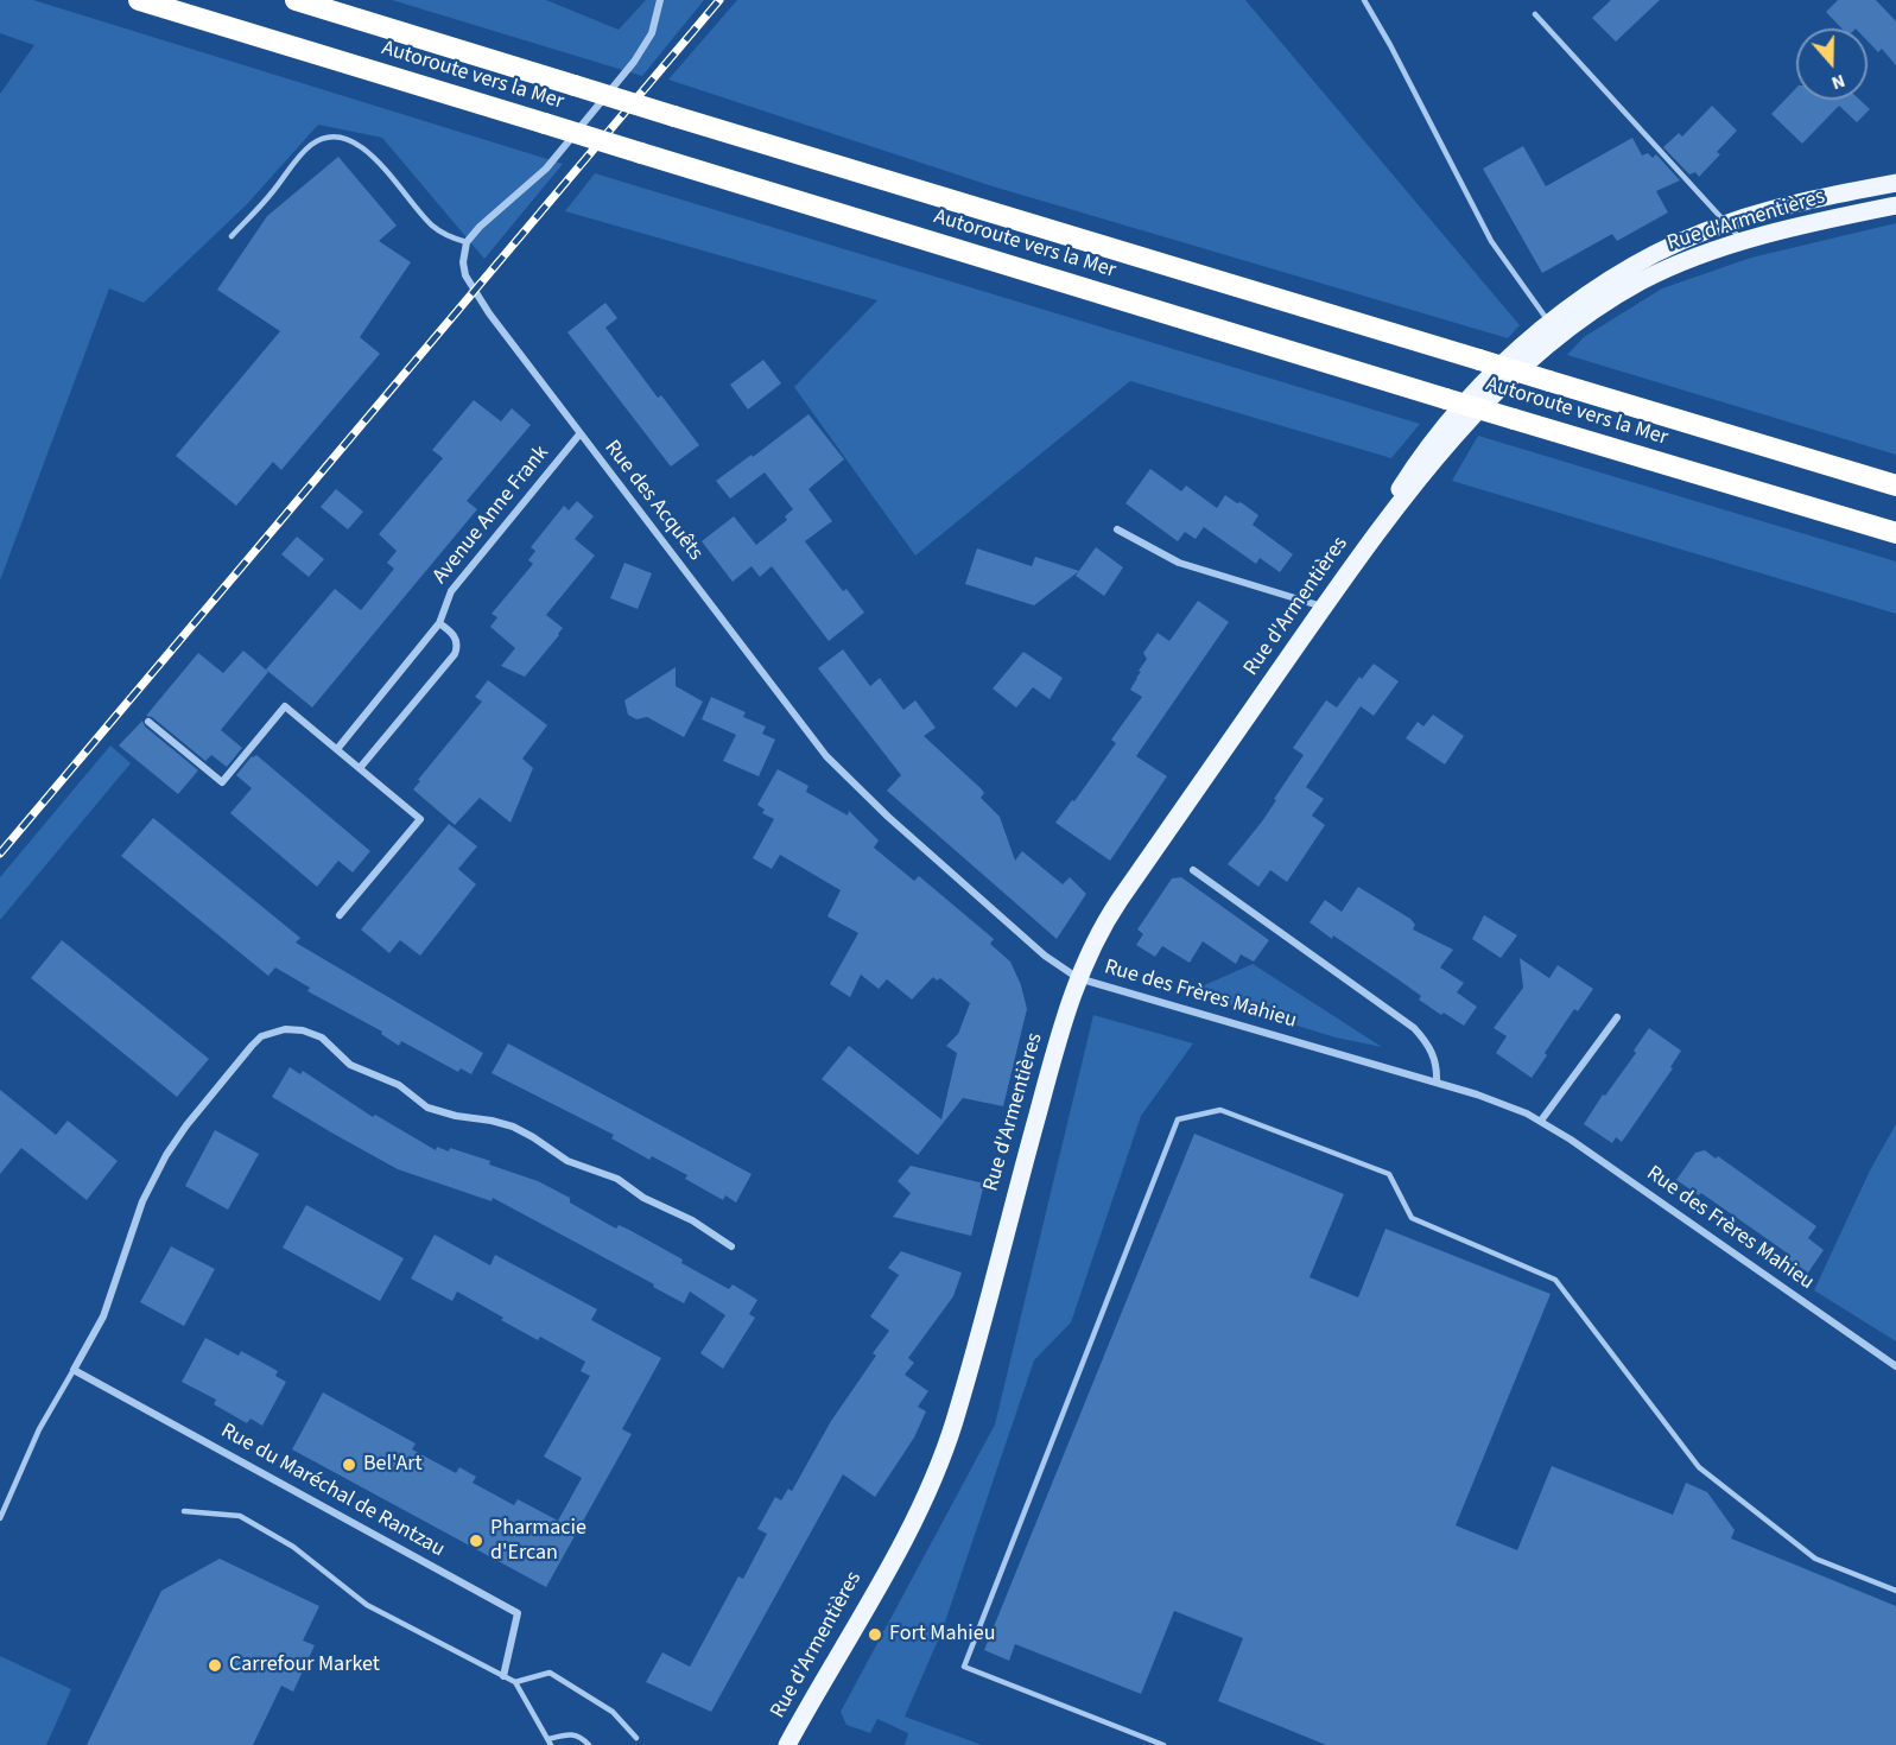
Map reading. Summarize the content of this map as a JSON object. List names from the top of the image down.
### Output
{
  "streets": {
    "highway": ["Autoroute vers la Mer"],
    "main road": ["Rue d'Armentières"],
    "street": [
      "Rue des Acquêts",
      "Avenue Anne Frank",
      "Rue des Frères Mahieu",
      "Rue du Maréchal de Rantzau"
    ]
  },
  "crossings": [
    ["Rue d'Armentières", "Rue des Acquêts"],
    ["Rue d'Armentières", "Rue des Frères Mahieu"],
    ["Rue des Acquêts", "Avenue Anne Frank"],
    ["Rue des Acquêts", "Rue des Frères Mahieu"]
  ],
  "places": [
    "Bel'Art",
    "Pharmacie d'Ercan",
    "Fort Mahieu",
    "Carrefour Market"
  ],
  "north": "bottom"
}
